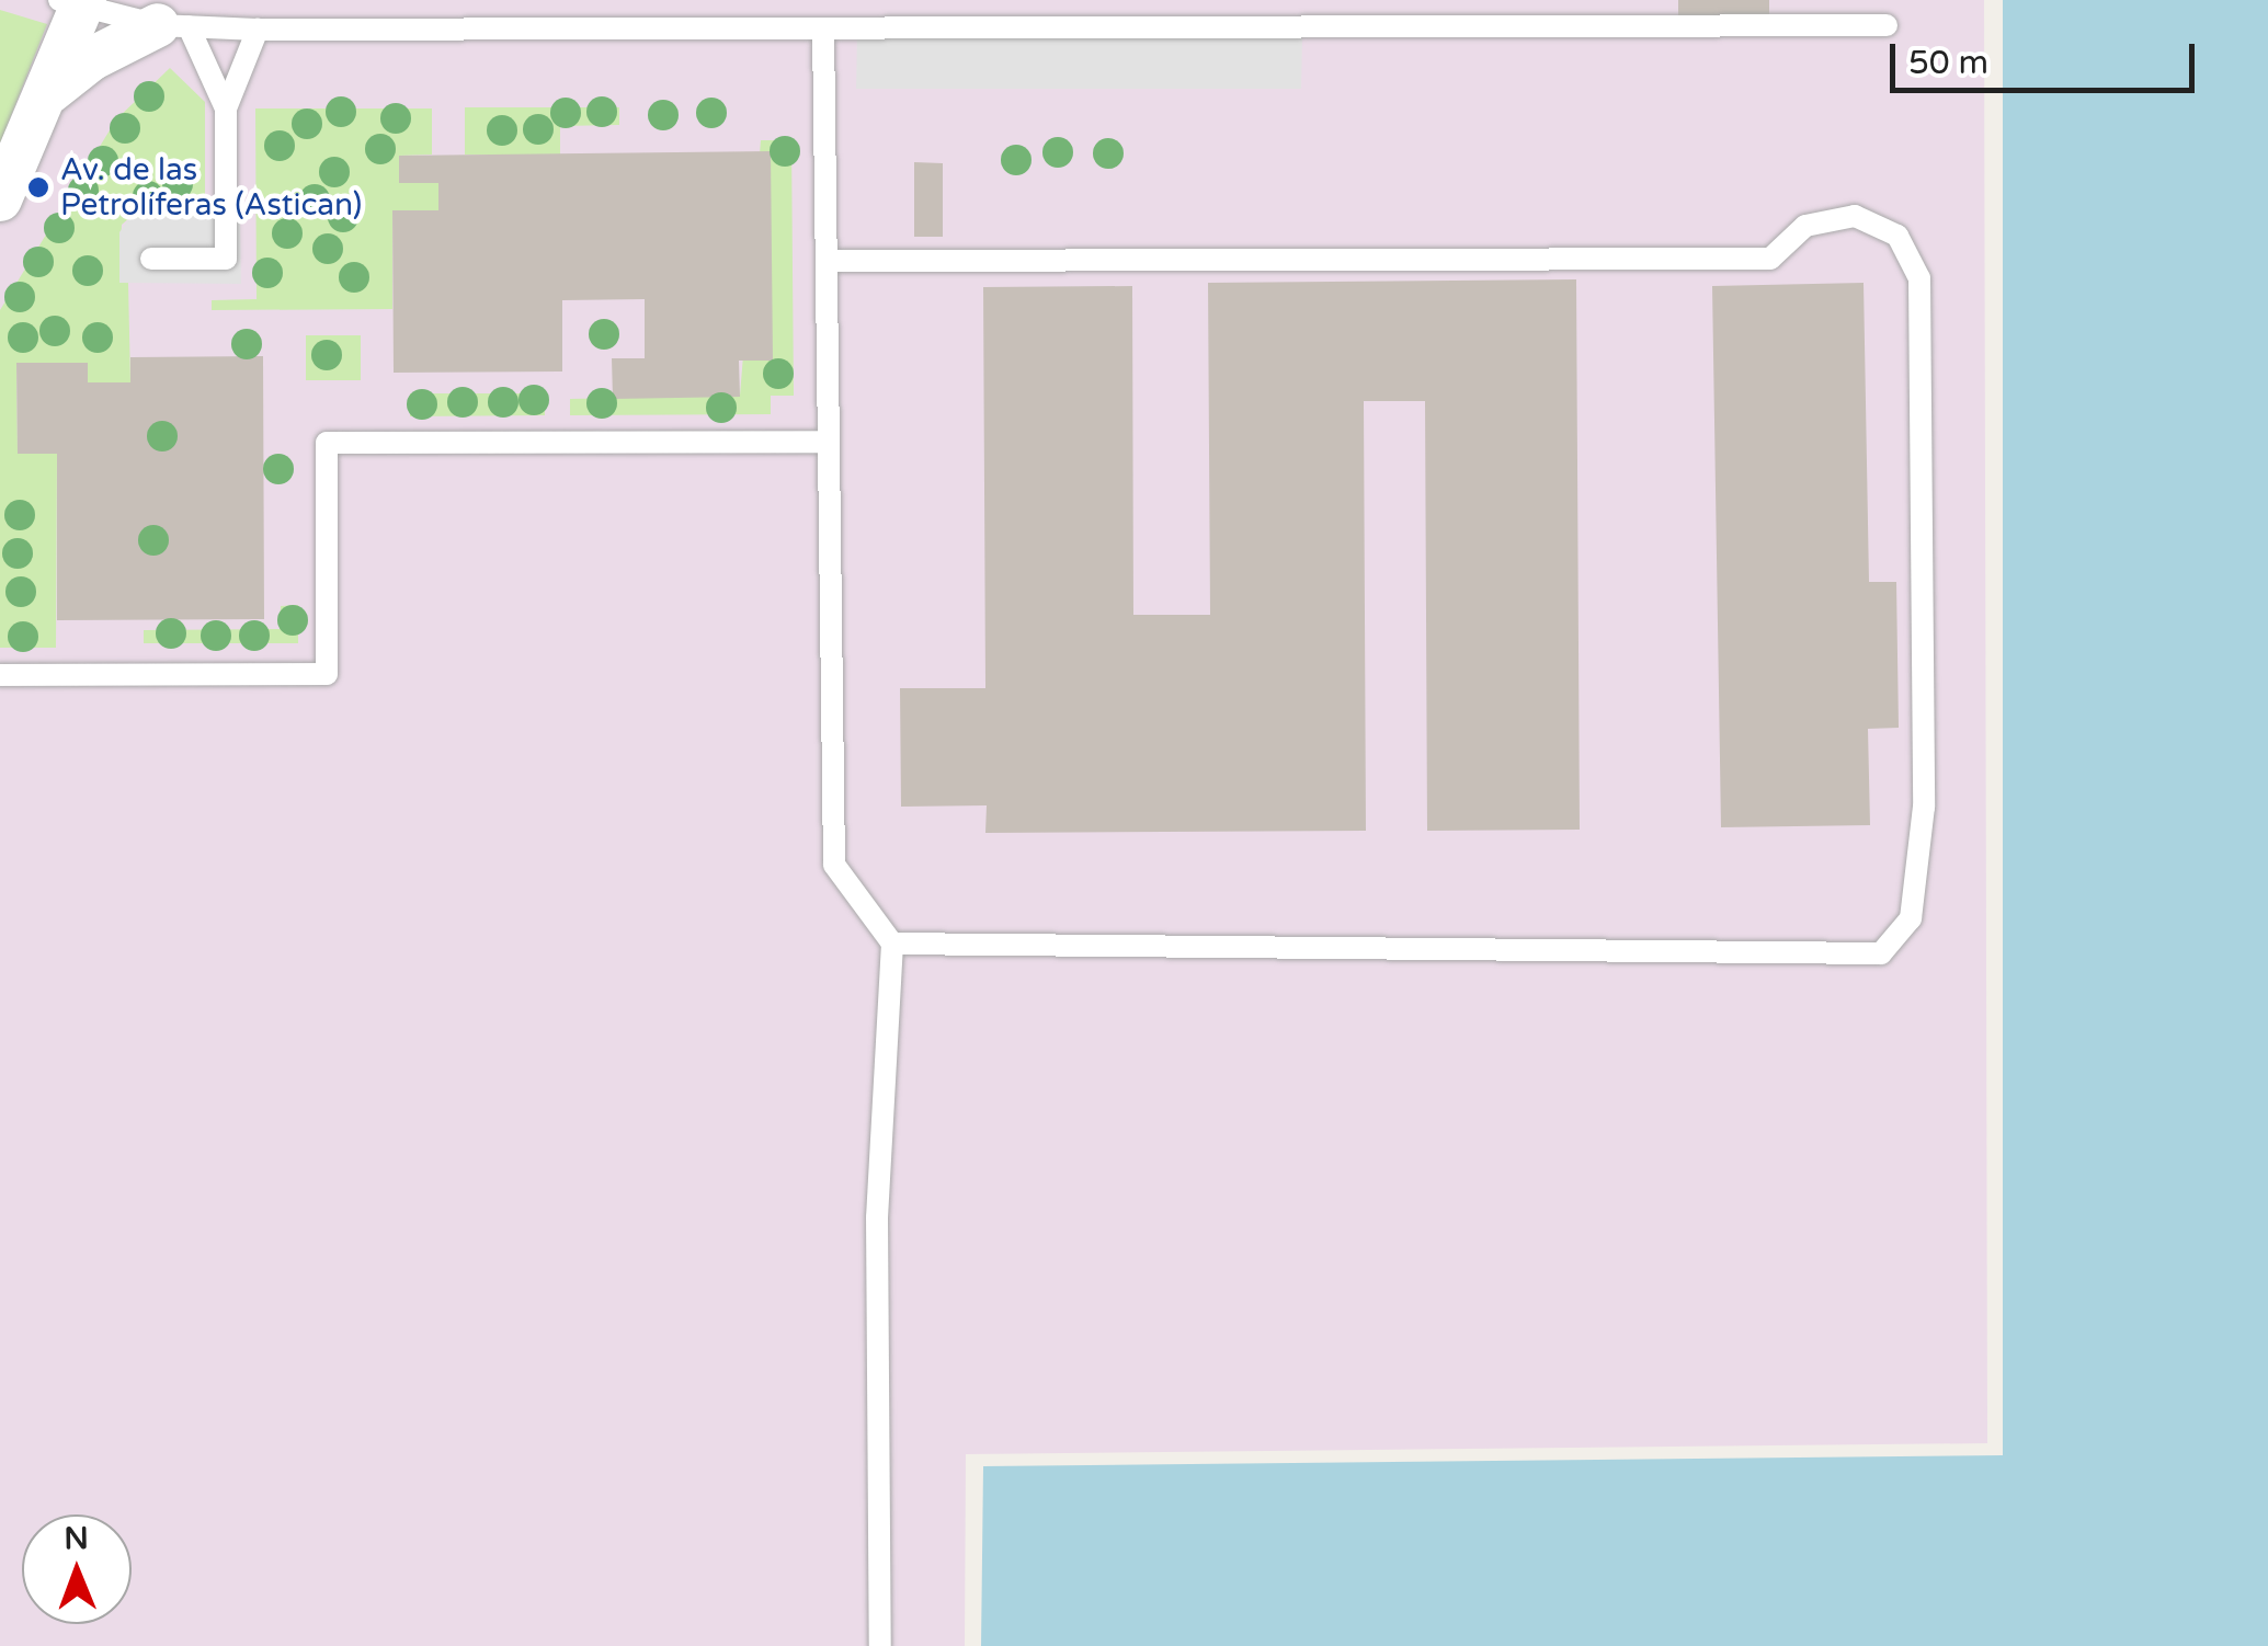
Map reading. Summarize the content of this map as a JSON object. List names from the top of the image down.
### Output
{
  "places": ["Av. de las Petrolíferas (Astican)"],
  "scale_bar": "50 m",
  "north": "top"
}
